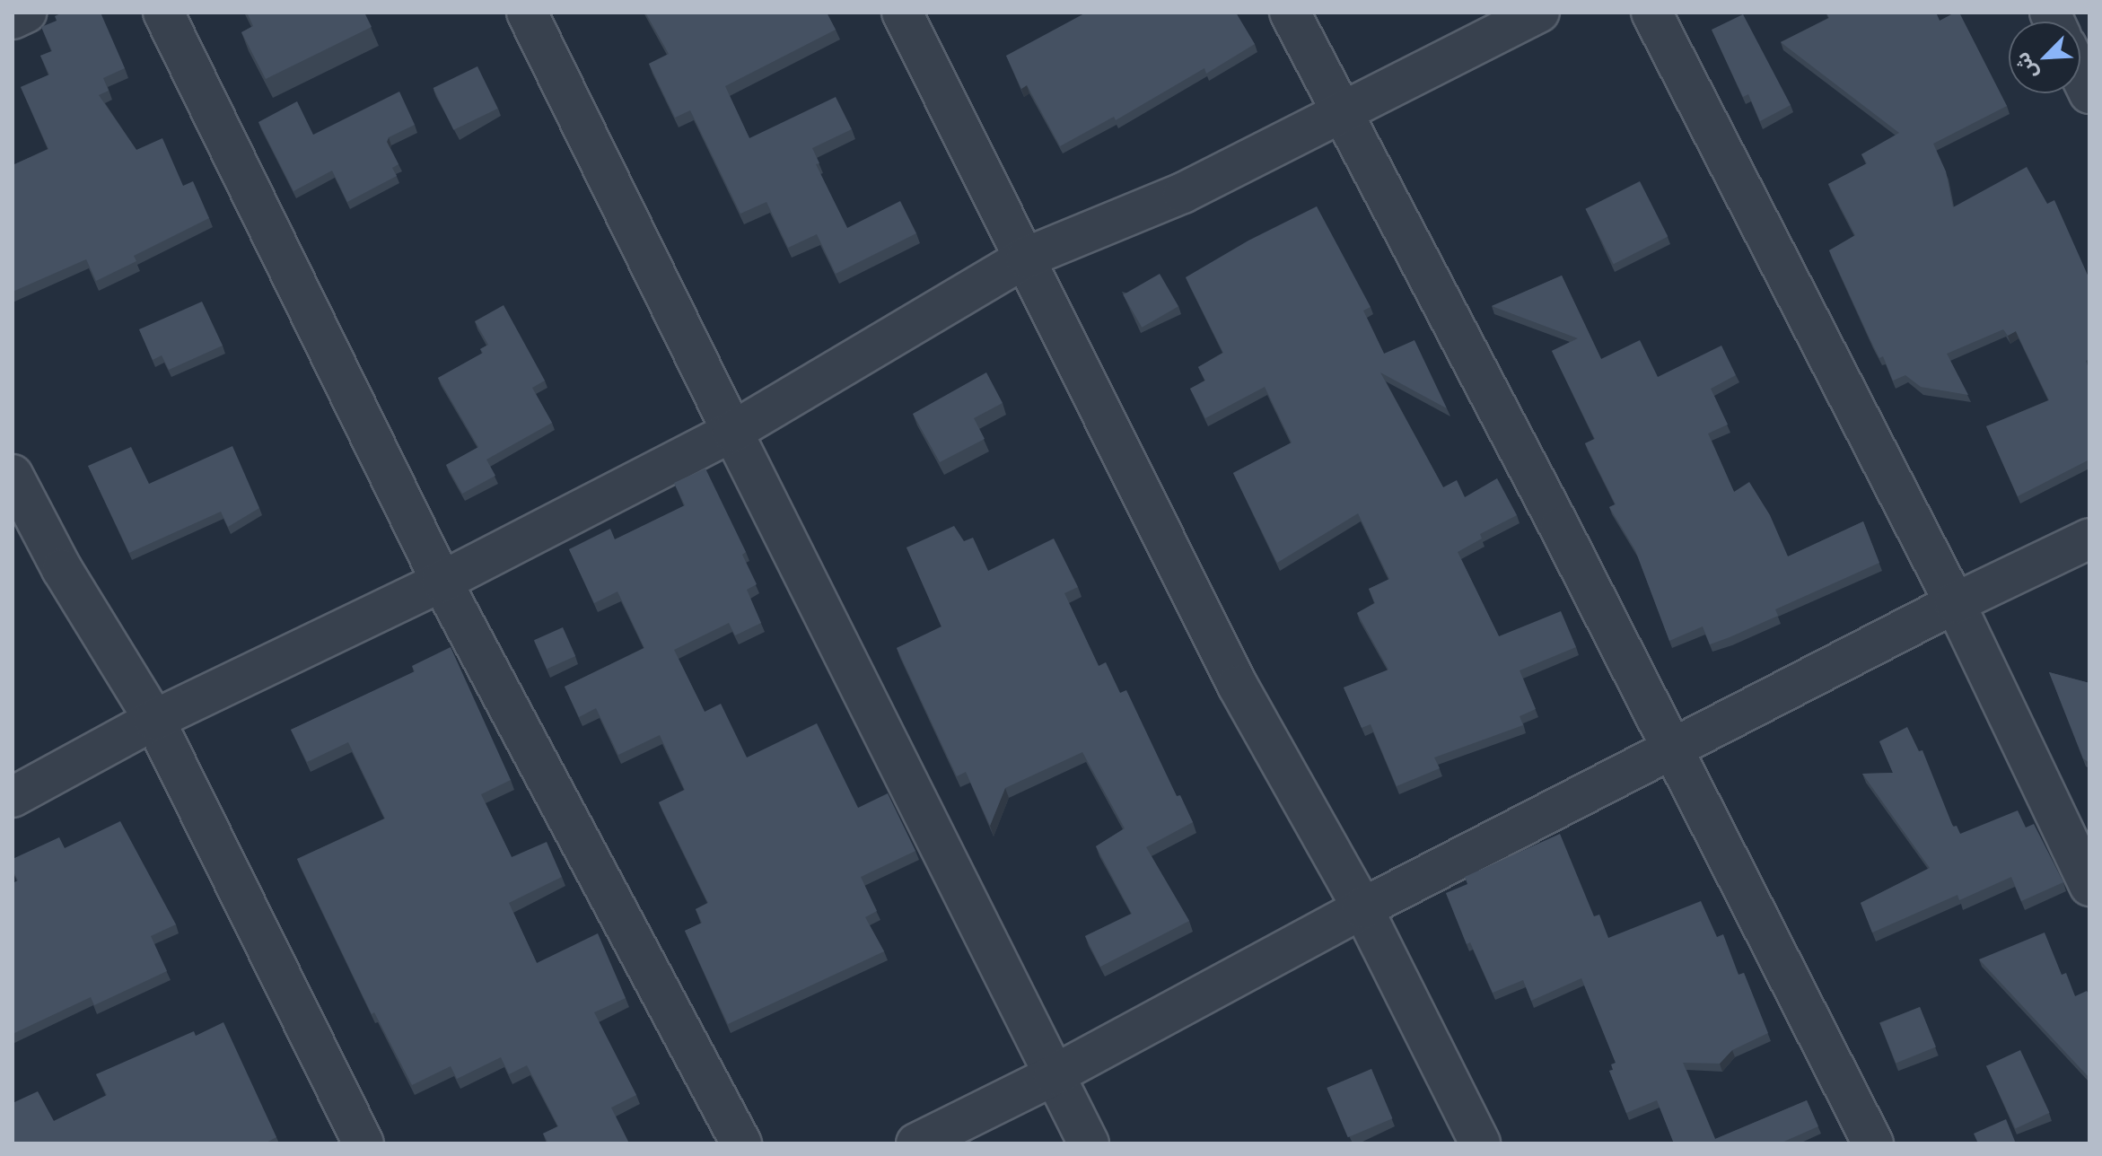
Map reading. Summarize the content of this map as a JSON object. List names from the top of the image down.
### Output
{
  "north": "bottom left"
}
